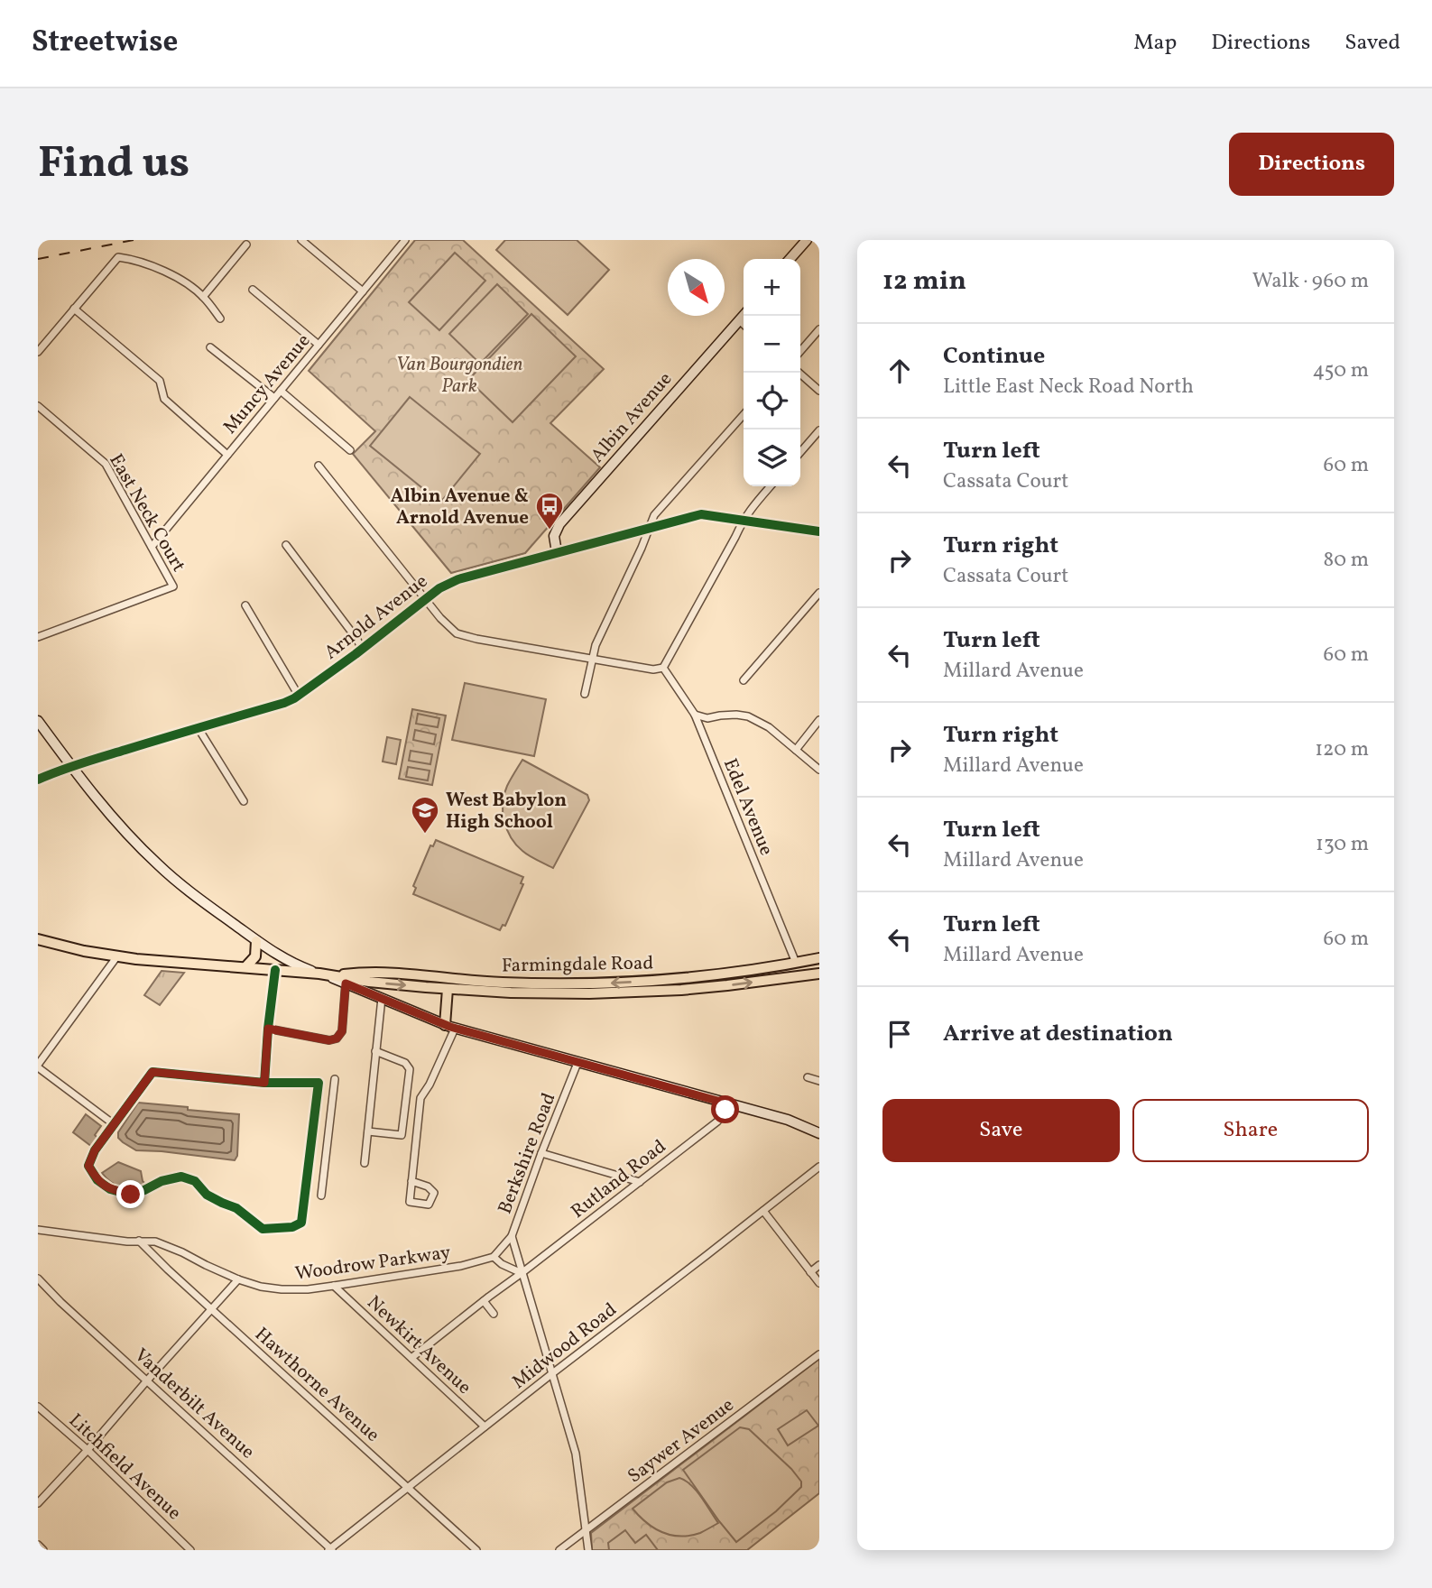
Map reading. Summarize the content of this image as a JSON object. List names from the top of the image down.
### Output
{
  "streets": {
    "main road": ["Farmingdale Road"],
    "street": [
      "Muncy Avenue",
      "Albin Avenue",
      "East Neck Court",
      "Arnold Avenue",
      "Edel Avenue",
      "Berkshire Road",
      "Rutland Road",
      "Woodrow Parkway",
      "Newkirt Avenue",
      "Midwood Road",
      "Hawthorne Avenue",
      "Vanderbilt Avenue",
      "Saywer Avenue",
      "Litchfield Avenue"
    ]
  },
  "crossings": [
    ["Muncy Avenue", "East Neck Court"],
    ["Albin Avenue", "Arnold Avenue"],
    ["Edel Avenue", "Farmingdale Road"],
    ["Berkshire Road", "Rutland Road"],
    ["Berkshire Road", "Midwood Road"],
    ["Berkshire Road", "Saywer Avenue"],
    ["Rutland Road", "Newkirt Avenue"],
    ["Woodrow Parkway", "Newkirt Avenue"],
    ["Woodrow Parkway", "Hawthorne Avenue"],
    ["Newkirt Avenue", "Midwood Road"],
    ["Midwood Road", "Hawthorne Avenue"],
    ["Midwood Road", "Vanderbilt Avenue"]
  ],
  "parks": ["Van Bourgondien Park"],
  "places": {
    "bus stop": ["Albin Avenue & Arnold Avenue"],
    "school or university": ["West Babylon High School"]
  },
  "north": "bottom right",
  "page": {
    "header": "Streetwise",
    "nav": ["Map", "Directions", "Saved"],
    "buttons": [
      "Directions",
      ["Save", "Share"]
    ],
    "title": "Find us",
    "heading": ["12 min", "Walk · 960 m"],
    "map_buttons": ["+", "−"],
    "list": [
      ["Continue", "Little East Neck Road North", "450 m"],
      ["Turn left", "Cassata Court", "60 m"],
      ["Turn right", "Cassata Court", "80 m"],
      ["Turn left", "Millard Avenue", "60 m"],
      ["Turn right", "Millard Avenue", "120 m"],
      ["Turn left", "Millard Avenue", "130 m"],
      ["Turn left", "Millard Avenue", "60 m"],
      "Arrive at destination"
    ]
  }
}
